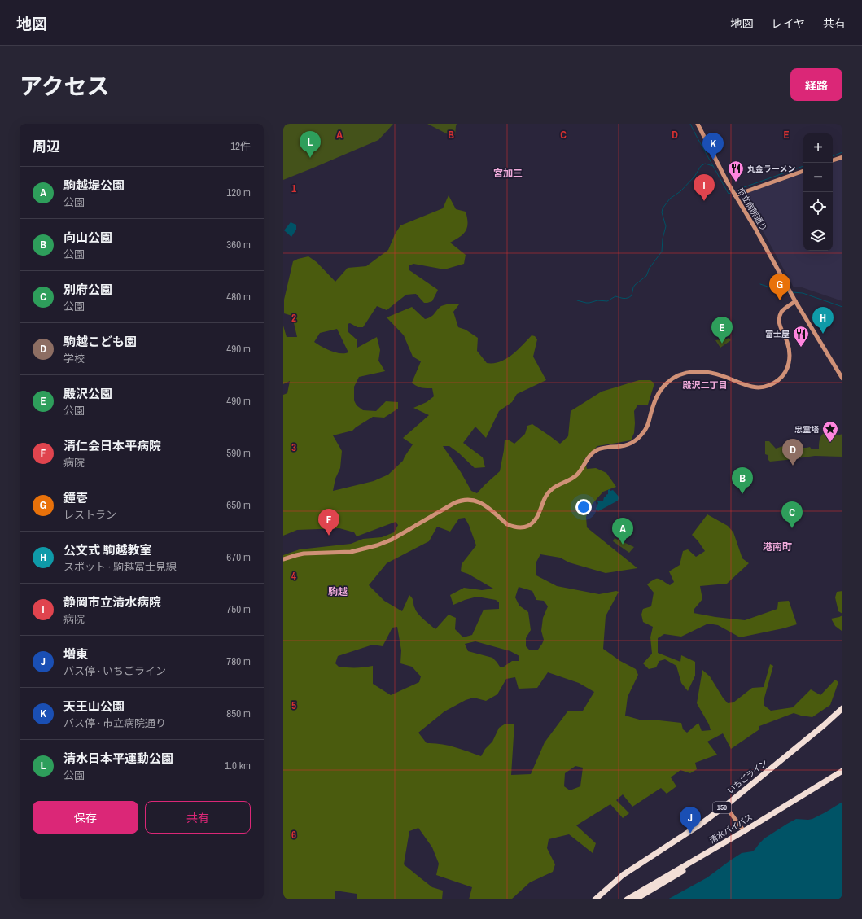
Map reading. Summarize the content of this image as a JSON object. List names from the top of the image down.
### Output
{
  "streets": {
    "highway": ["いちごライン", "150", "清水バイパス"],
    "street": ["市立病院通り"]
  },
  "districts": [
    "宮加三",
    "殿沢二丁目",
    "港南町",
    "駒越"
  ],
  "places": {
    "restaurant": ["丸金ラーメン", "富士屋"],
    "place": ["忠霊塔"]
  },
  "page": {
    "header": "地図",
    "nav": ["地図", "レイヤ", "共有"],
    "title": "アクセス",
    "buttons": [
      "経路",
      ["保存", "共有"]
    ],
    "heading": ["周辺", "12件"],
    "pins": [
      "L",
      "K",
      "I",
      "G",
      "H",
      "E",
      "D",
      "B",
      "C",
      "F",
      "A",
      "J"
    ],
    "map_buttons": ["+", "−"],
    "list": [
      {
        "mark": "A",
        "name": "駒越堤公園",
        "note": "公園",
        "value": "120 m"
      },
      {
        "mark": "B",
        "name": "向山公園",
        "note": "公園",
        "value": "360 m"
      },
      {
        "mark": "C",
        "name": "別府公園",
        "note": "公園",
        "value": "480 m"
      },
      {
        "mark": "D",
        "name": "駒越こども園",
        "note": "学校",
        "value": "490 m"
      },
      {
        "mark": "E",
        "name": "殿沢公園",
        "note": "公園",
        "value": "490 m"
      },
      {
        "mark": "F",
        "name": "清仁会日本平病院",
        "note": "病院",
        "value": "590 m"
      },
      {
        "mark": "G",
        "name": "鐘壱",
        "note": "レストラン",
        "value": "650 m"
      },
      {
        "mark": "H",
        "name": "公文式 駒越教室",
        "note": "スポット · 駒越富士見線",
        "value": "670 m"
      },
      {
        "mark": "I",
        "name": "静岡市立清水病院",
        "note": "病院",
        "value": "750 m"
      },
      {
        "mark": "J",
        "name": "増東",
        "note": "バス停 · いちごライン",
        "value": "780 m"
      },
      {
        "mark": "K",
        "name": "天王山公園",
        "note": "バス停 · 市立病院通り",
        "value": "850 m"
      },
      {
        "mark": "L",
        "name": "清水日本平運動公園",
        "note": "公園",
        "value": "1.0 km"
      }
    ]
  },
  "grid": {
    "columns": [
      "A",
      "B",
      "C",
      "D",
      "E"
    ],
    "rows": [
      "1",
      "2",
      "3",
      "4",
      "5",
      "6"
    ]
  }
}
